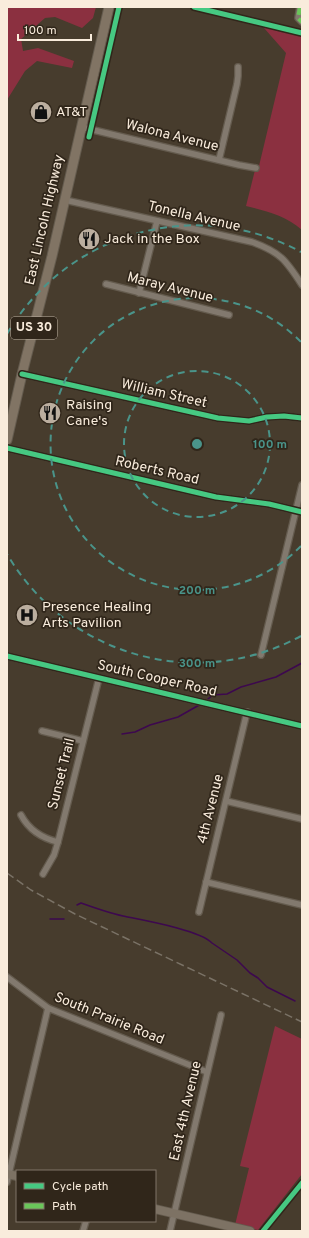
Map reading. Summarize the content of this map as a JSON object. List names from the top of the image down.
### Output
{
  "streets": {
    "main road": ["East Lincoln Highway", "US 30"],
    "street": [
      "Walona Avenue",
      "Tonella Avenue",
      "Maray Avenue",
      "William Street",
      "Roberts Road",
      "South Cooper Road",
      "Sunset Trail",
      "4th Avenue",
      "South Prairie Road",
      "East 4th Avenue"
    ]
  },
  "crossings": [
    ["Walona Avenue", "East Lincoln Highway"],
    ["Tonella Avenue", "East Lincoln Highway"],
    ["East Lincoln Highway", "William Street"],
    ["South Cooper Road", "Sunset Trail"],
    ["South Cooper Road", "4th Avenue"],
    ["South Prairie Road", "East 4th Avenue"]
  ],
  "places": {
    "shop": ["AT&T"],
    "restaurant": ["Jack in the Box", "Raising Cane's"],
    "hospital": ["Presence Healing Arts Pavilion"]
  },
  "legend": ["Cycle path", "Path"],
  "scale_bar": "100 m",
  "rings": ["100 m", "200 m", "300 m"]
}
